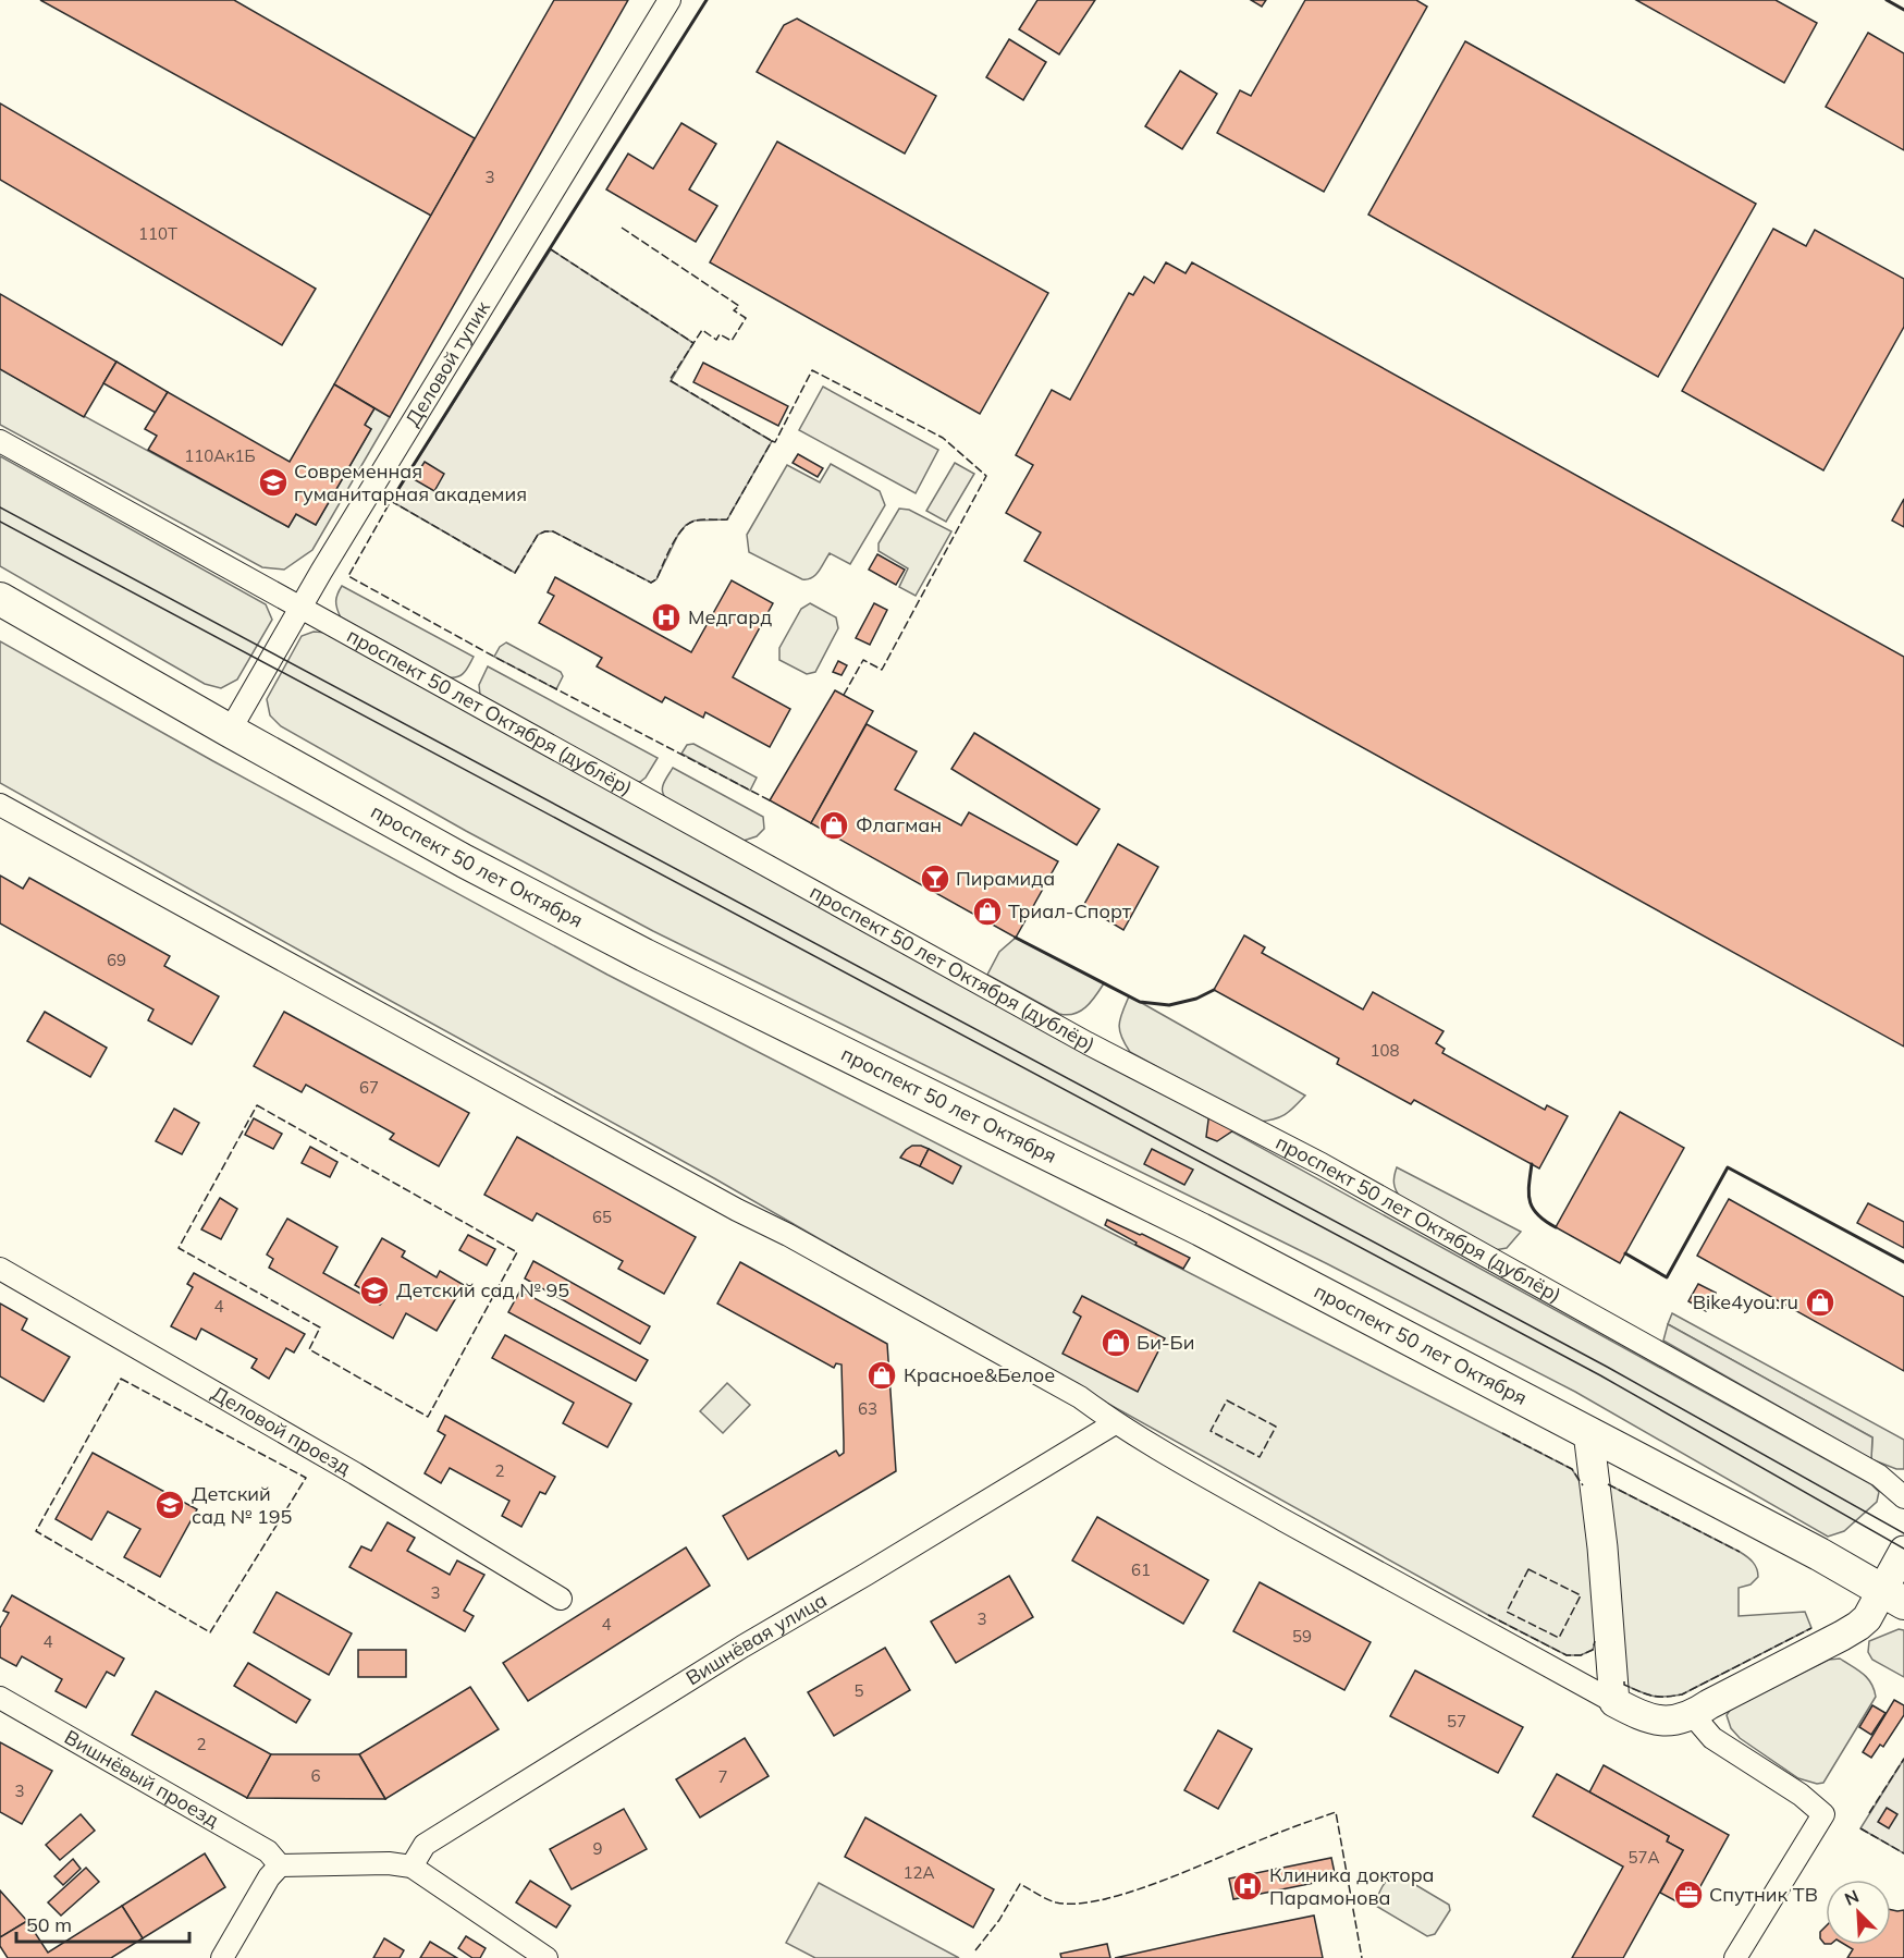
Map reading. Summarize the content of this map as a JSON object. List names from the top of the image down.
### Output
{
  "streets": {
    "main road": ["проспект 50 лет Октября"],
    "street": [
      "Деловой тупик",
      "проспект 50 лет Октября (дублёр)",
      "Деловой проезд",
      "Вишнёвая улица",
      "Вишнёвый проезд"
    ]
  },
  "crossings": [
    ["Деловой тупик", "проспект 50 лет Октября (дублёр)"],
    ["Деловой тупик", "проспект 50 лет Октября"]
  ],
  "places": {
    "school or university": ["Современная гуманитарная академия", "Детский сад № 95", "Детский сад № 195"],
    "hospital": ["Медгард", "Клиника доктора Парамонова"],
    "shop": [
      "Флагман",
      "Триал-Спорт",
      "Bike4you.ru",
      "Би-Би",
      "Красное&Белое"
    ],
    "bar": ["Пирамида"],
    "office": ["Спутник ТВ"]
  },
  "house_numbers": [
    "3",
    "110Т",
    "110Ак1Б",
    "69",
    "108",
    "67",
    "65",
    "4",
    "63",
    "2",
    "61",
    "3",
    "3",
    "4",
    "59",
    "4",
    "5",
    "57",
    "2",
    "6",
    "7",
    "3",
    "9",
    "57А",
    "12А"
  ],
  "scale_bar": "50 m",
  "north": "top left"
}
